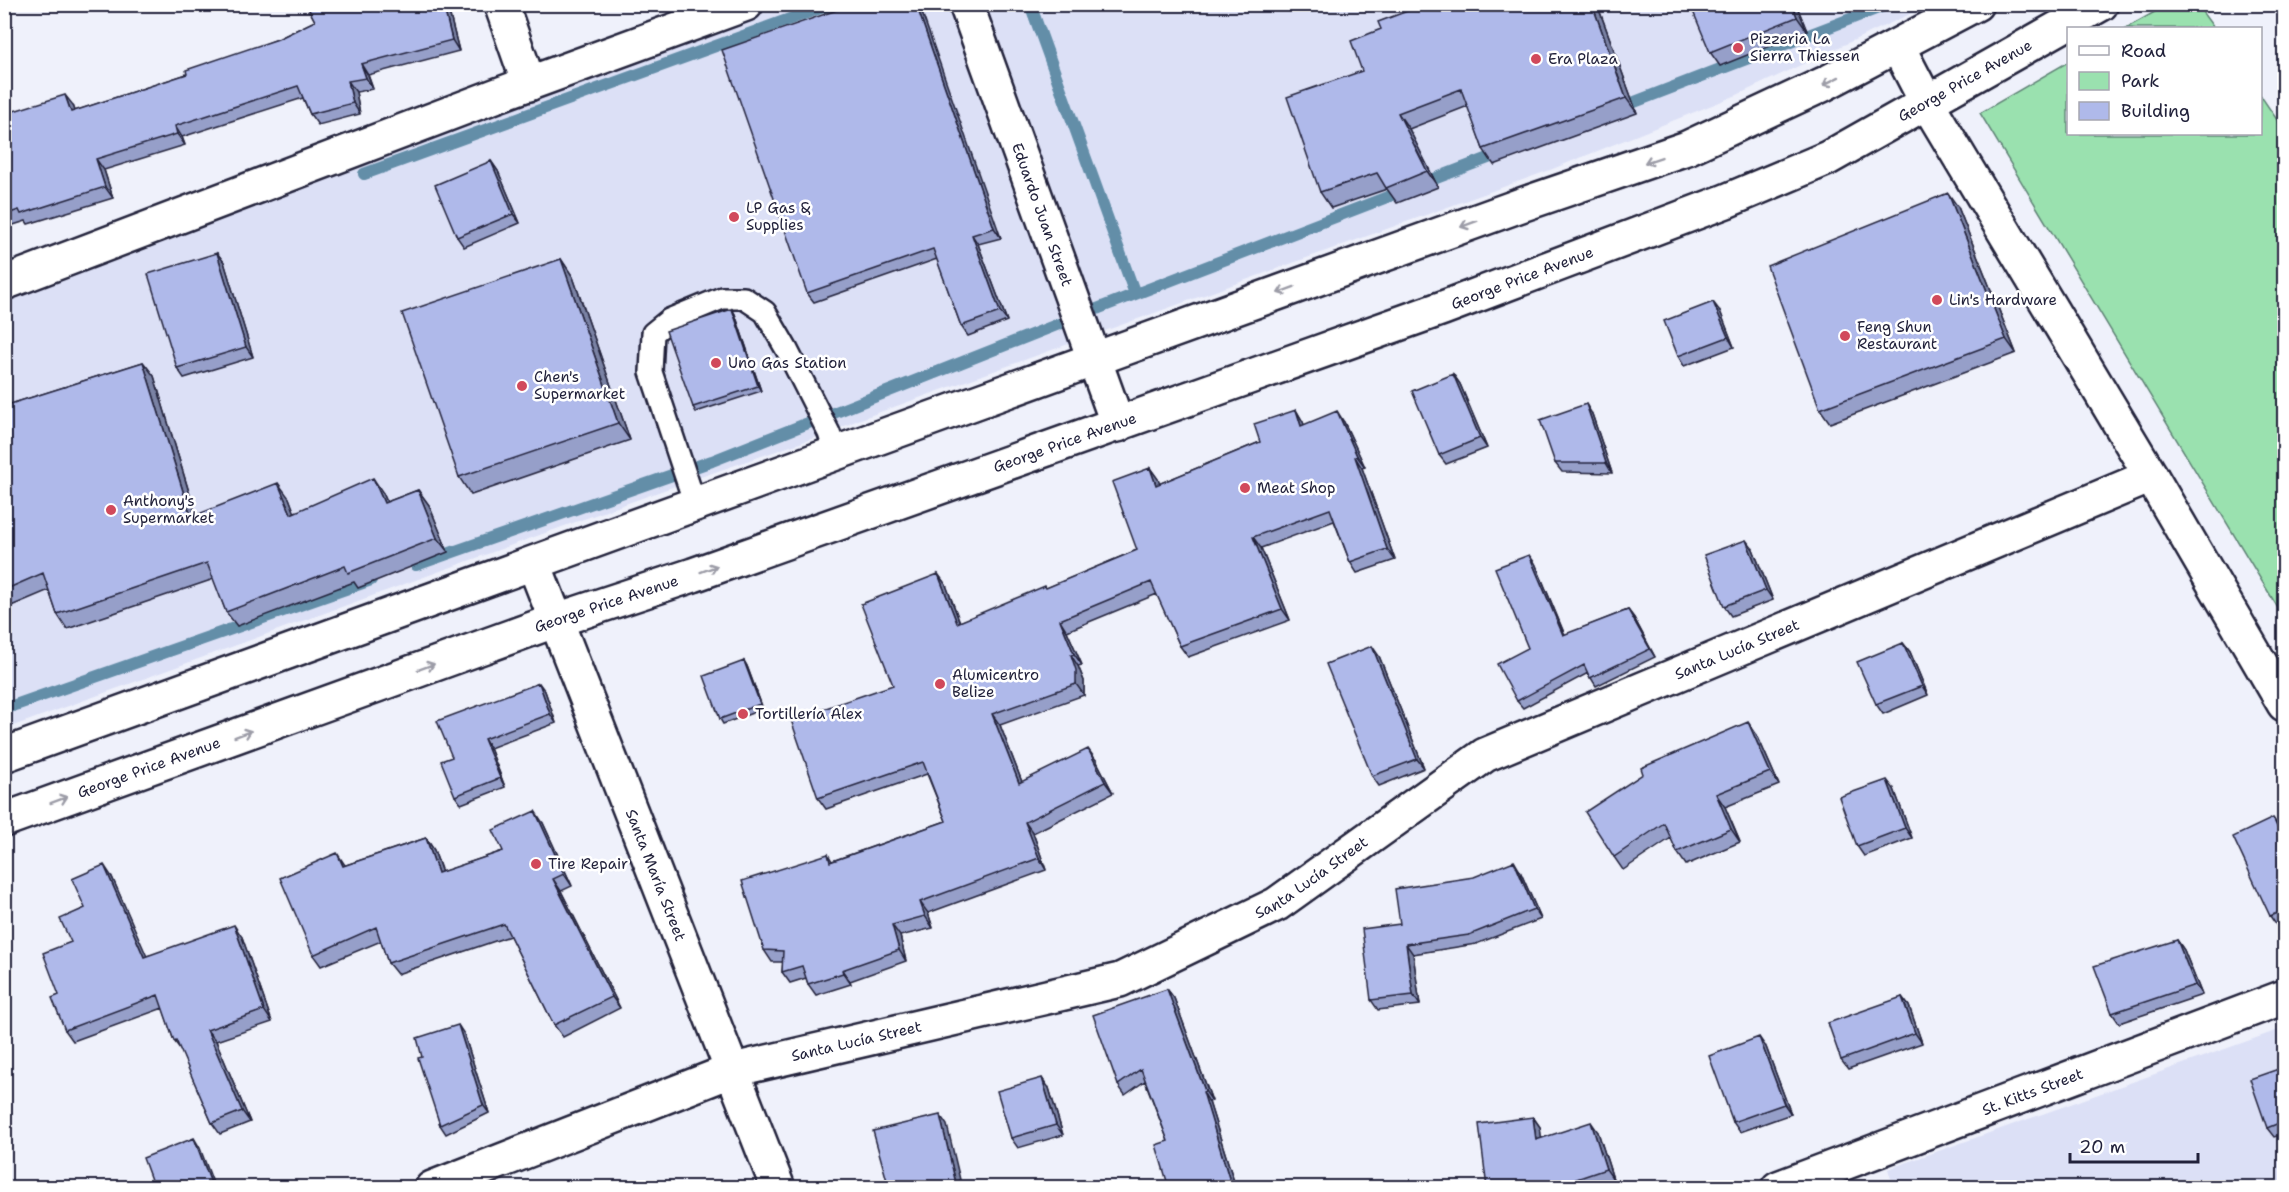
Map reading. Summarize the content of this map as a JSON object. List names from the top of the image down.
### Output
{
  "streets": {
    "street": [
      "George Price Avenue",
      "Eduardo Juan Street",
      "Santa Lucía Street",
      "Santa María Street",
      "St. Kitts Street"
    ]
  },
  "crossings": [
    ["George Price Avenue", "Eduardo Juan Street"],
    ["George Price Avenue", "Santa María Street"],
    ["Santa Lucía Street", "Santa María Street"]
  ],
  "places": [
    "Pizzeria La Sierra Thiessen",
    "Era Plaza",
    "LP Gas & Supplies",
    "Lin's Hardware",
    "Feng Shun Restaurant",
    "Uno Gas Station",
    "Chen's Supermarket",
    "Meat Shop",
    "Anthony's Supermarket",
    "Alumicentro Belize",
    "Tortillería Alex",
    "Tire Repair"
  ],
  "legend": ["Road", "Park", "Building"],
  "scale_bar": "20 m"
}
